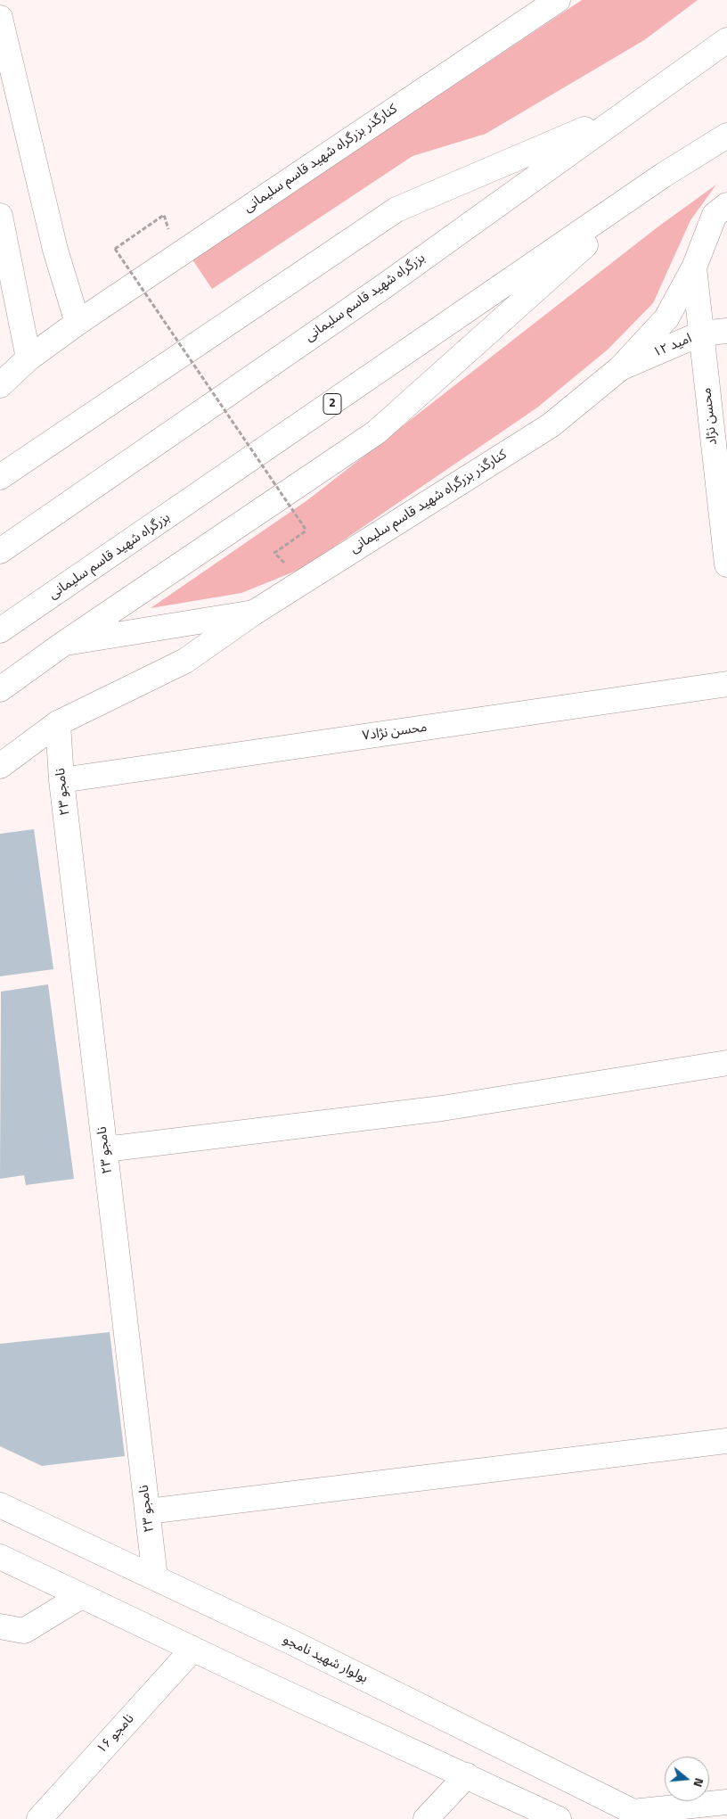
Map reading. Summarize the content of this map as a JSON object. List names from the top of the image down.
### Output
{
  "streets": {
    "main road": [
      "کنارگذر بزرگراه شهید قاسم سلیمانی",
      "بزرگراه شهید قاسم سلیمانی",
      "امید ۱۲",
      "2",
      "محسن نژاد",
      "محسن نژاد۷",
      "نامجو ۲۳",
      "بولوار شهید نامجو",
      "نامجو ۱۶"
    ]
  },
  "crossings": [
    ["کنارگذر بزرگراه شهید قاسم سلیمانی", "امید ۱۲"],
    ["کنارگذر بزرگراه شهید قاسم سلیمانی", "محسن نژاد"],
    ["کنارگذر بزرگراه شهید قاسم سلیمانی", "نامجو ۲۳"],
    ["امید ۱۲", "محسن نژاد"],
    ["محسن نژاد۷", "نامجو ۲۳"],
    ["نامجو ۲۳", "بولوار شهید نامجو"]
  ],
  "north": "right"
}
